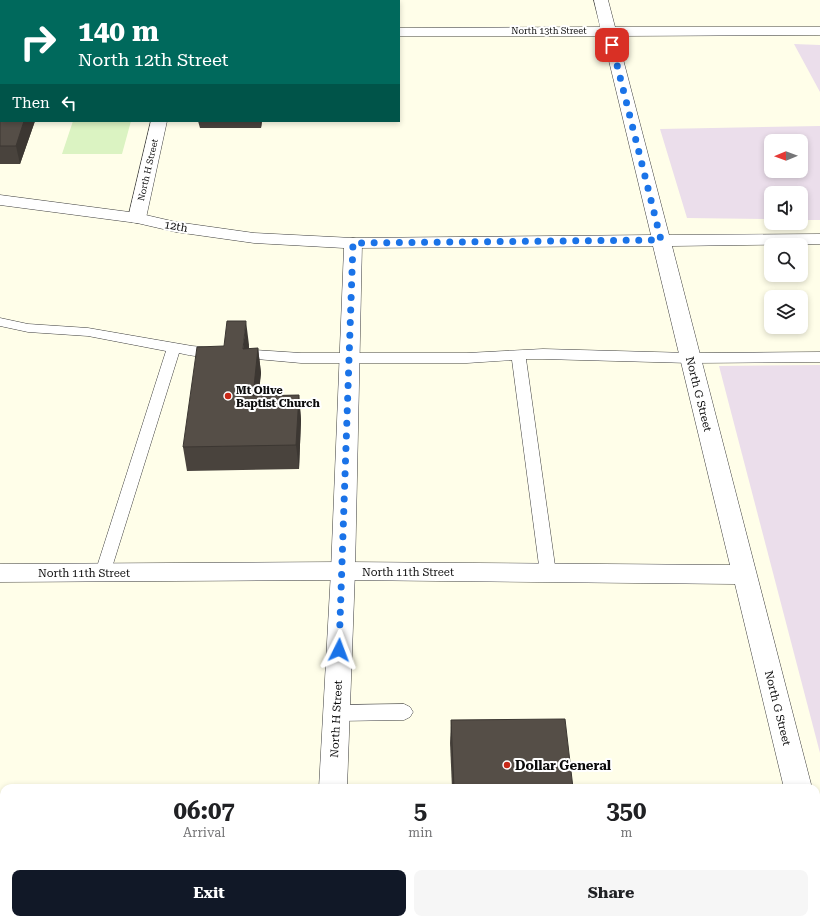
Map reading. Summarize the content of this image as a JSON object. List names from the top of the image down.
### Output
{
  "streets": {
    "street": [
      "North 13th Street",
      "North H Street",
      "12th",
      "North G Street",
      "North 11th Street"
    ]
  },
  "crossings": [
    ["North 13th Street", "North G Street"],
    ["North H Street", "12th"],
    ["North H Street", "North 11th Street"],
    ["12th", "North G Street"],
    ["North G Street", "North 11th Street"]
  ],
  "places": ["Mt Olive Baptist Church", "Dollar General"],
  "north": "left",
  "page": {
    "turn": ["140 m", "North 12th Street"],
    "then": "Then",
    "eta": [
      "06:07",
      "Arrival",
      "5",
      "min",
      "350",
      "m"
    ],
    "buttons": ["Exit", "Share"]
  }
}
